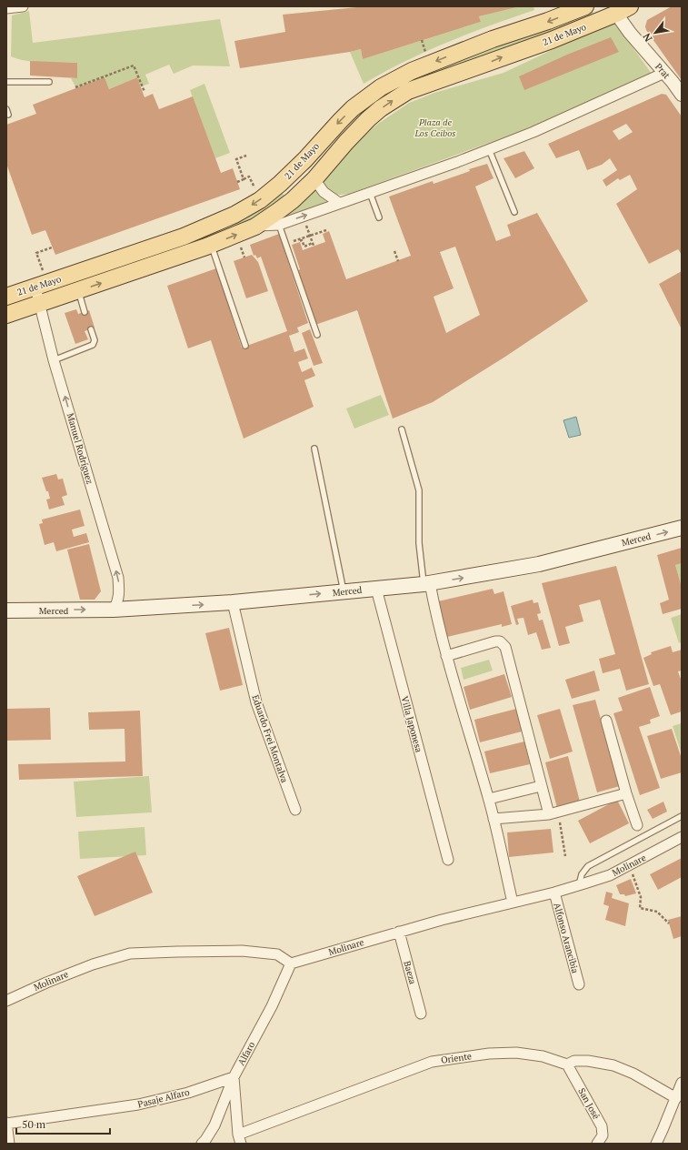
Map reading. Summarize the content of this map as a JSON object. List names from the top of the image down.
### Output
{
  "streets": {
    "main road": ["21 de Mayo", "Merced"],
    "street": [
      "Prat",
      "Manuel Rodríguez",
      "Villa Japonesa",
      "Eduardo Frei Montalva",
      "Molinare",
      "Alfonso Arancibia",
      "Baeza",
      "Alfaro",
      "Oriente",
      "Pasaje Alfaro",
      "San José"
    ]
  },
  "crossings": [
    ["21 de Mayo", "Prat"],
    ["21 de Mayo", "Manuel Rodríguez"],
    ["Manuel Rodríguez", "Merced"],
    ["Merced", "Villa Japonesa"],
    ["Merced", "Eduardo Frei Montalva"],
    ["Molinare", "Alfonso Arancibia"],
    ["Molinare", "Baeza"],
    ["Molinare", "Alfaro"],
    ["Alfaro", "Pasaje Alfaro"],
    ["Oriente", "San José"]
  ],
  "one_way": ["Manuel Rodríguez", "Merced"],
  "parks": ["Plaza de Los Ceibos"],
  "scale_bar": "50 m",
  "north": "bottom left"
}
